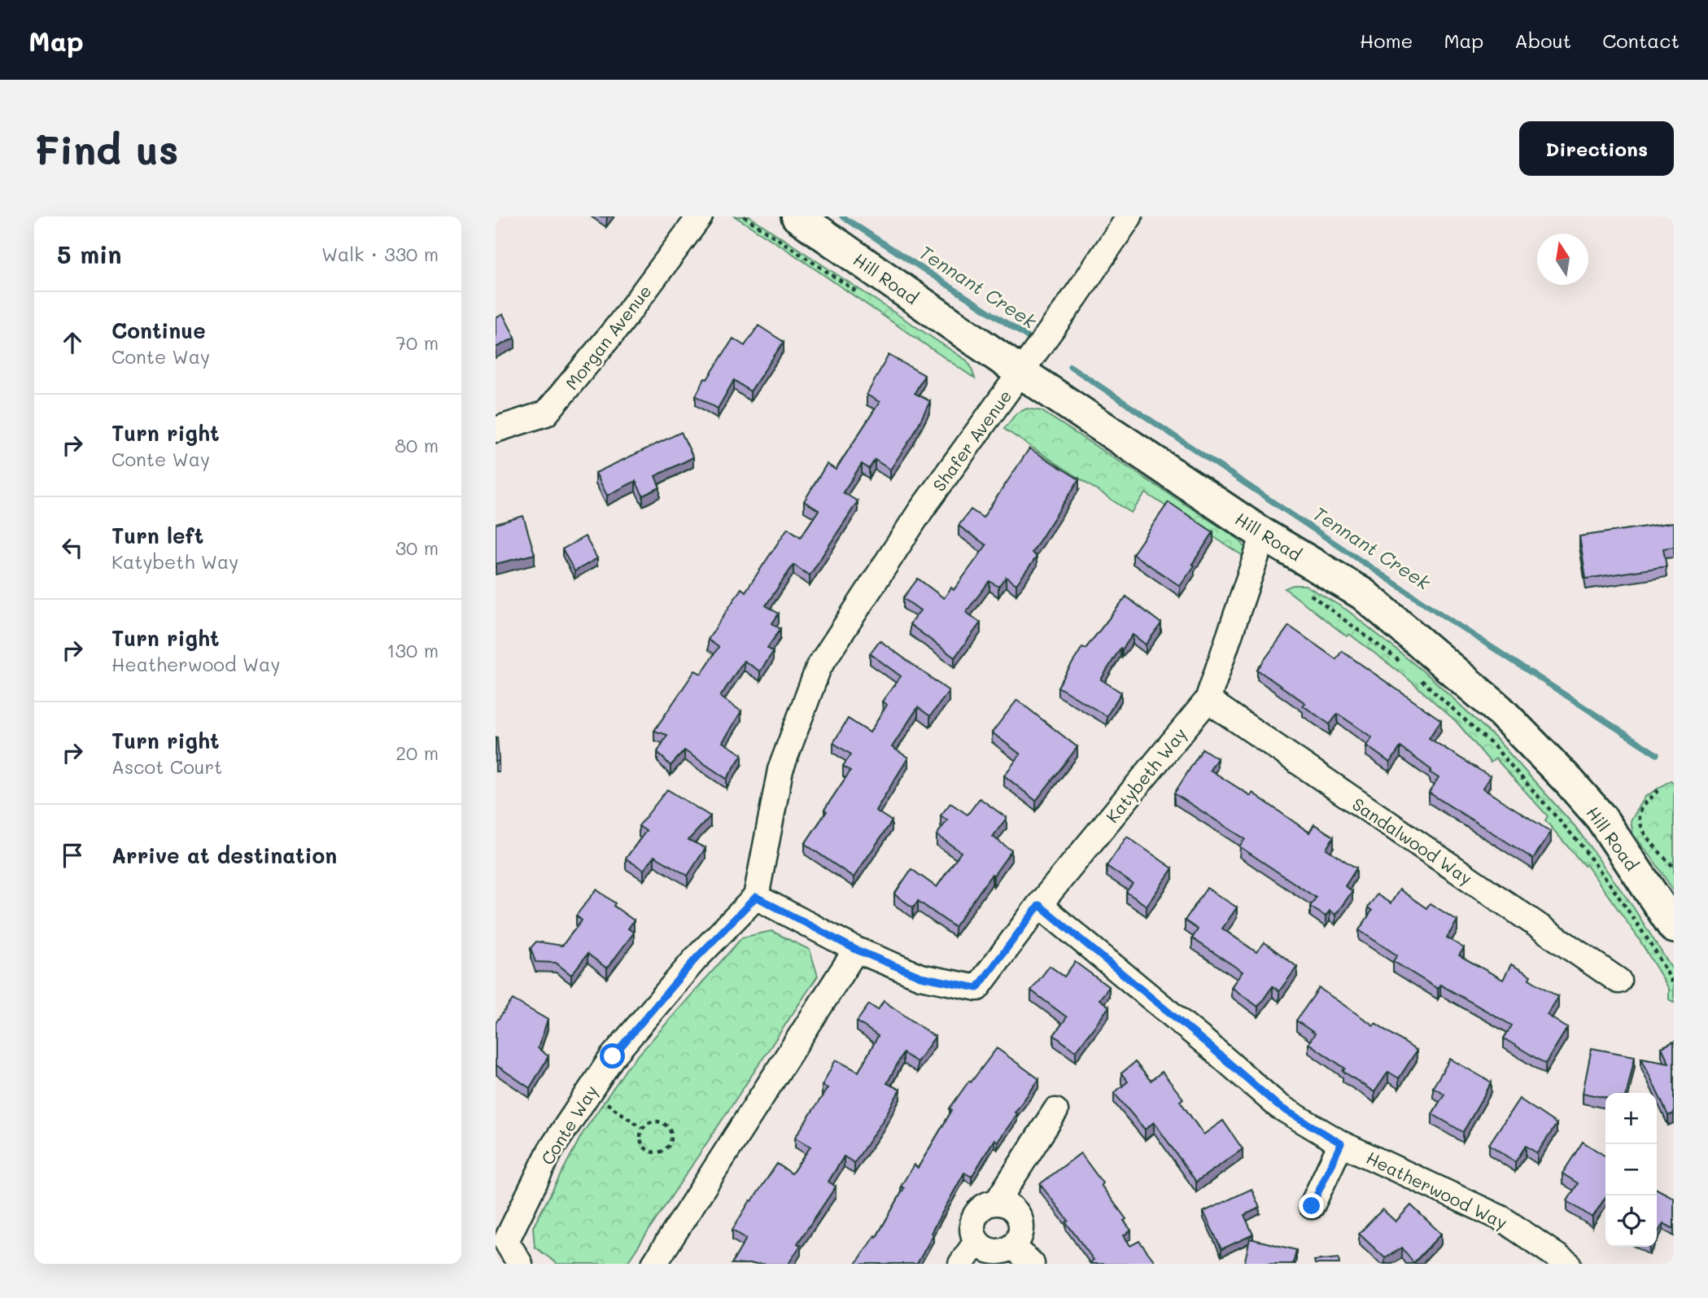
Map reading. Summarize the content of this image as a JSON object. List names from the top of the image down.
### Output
{
  "streets": {
    "main road": ["Hill Road"],
    "street": [
      "Morgan Avenue",
      "Shafer Avenue",
      "Katybeth Way",
      "Sandalwood Way",
      "Conte Way",
      "Heatherwood Way"
    ]
  },
  "crossings": [
    ["Hill Road", "Shafer Avenue"],
    ["Hill Road", "Katybeth Way"],
    ["Shafer Avenue", "Conte Way"],
    ["Katybeth Way", "Sandalwood Way"],
    ["Katybeth Way", "Heatherwood Way"]
  ],
  "water": ["Tennant Creek"],
  "north": "top",
  "page": {
    "header": "Map",
    "nav": [
      "Home",
      "Map",
      "About",
      "Contact"
    ],
    "buttons": "Directions",
    "title": "Find us",
    "heading": ["5 min", "Walk · 330 m"],
    "list": [
      ["Continue", "Conte Way", "70 m"],
      ["Turn right", "Conte Way", "80 m"],
      ["Turn left", "Katybeth Way", "30 m"],
      ["Turn right", "Heatherwood Way", "130 m"],
      ["Turn right", "Ascot Court", "20 m"],
      "Arrive at destination"
    ],
    "map_buttons": ["+", "−"]
  }
}
